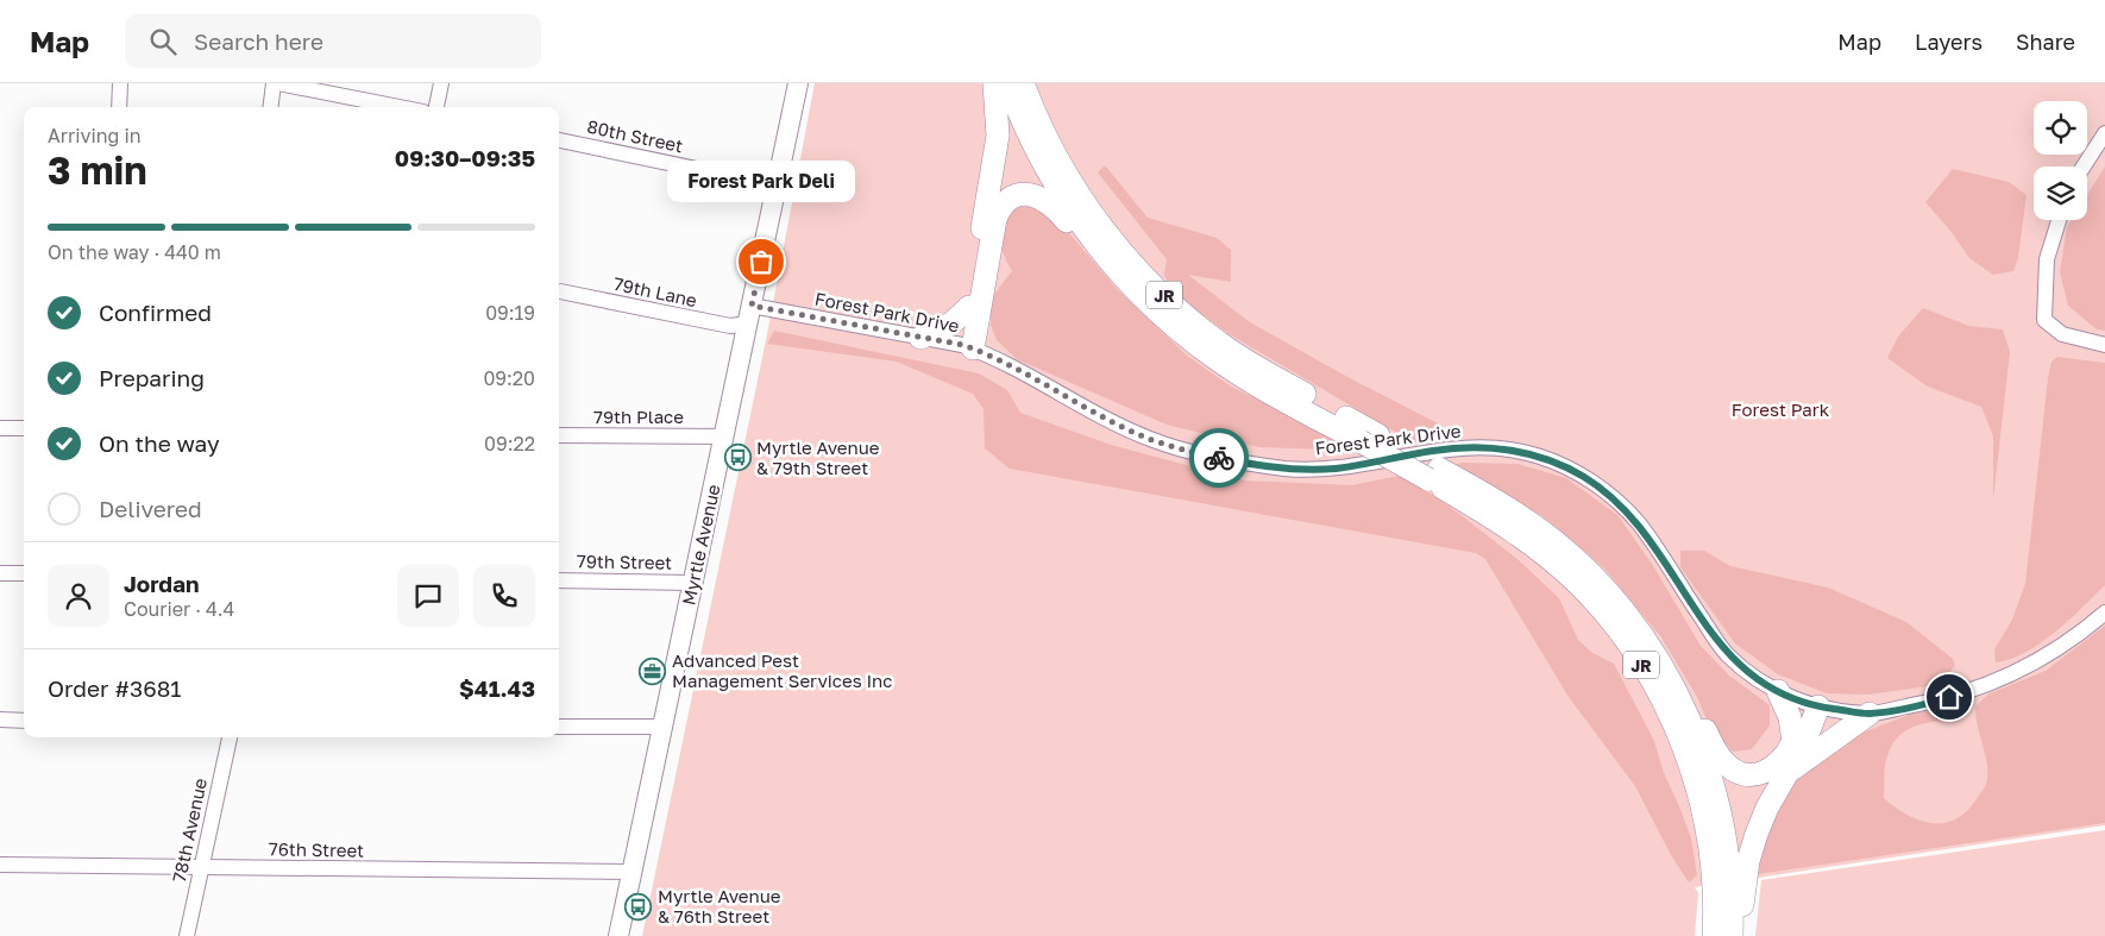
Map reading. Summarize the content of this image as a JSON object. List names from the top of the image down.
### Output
{
  "streets": {
    "highway": ["JR"],
    "main road": ["Myrtle Avenue"],
    "street": [
      "80th Street",
      "79th Lane",
      "Forest Park Drive",
      "79th Place",
      "79th Street",
      "78th Avenue",
      "76th Street"
    ]
  },
  "crossings": [
    ["80th Street", "Myrtle Avenue"],
    ["79th Lane", "Forest Park Drive"],
    ["79th Lane", "Myrtle Avenue"],
    ["Forest Park Drive", "Myrtle Avenue"],
    ["79th Place", "Myrtle Avenue"],
    ["Myrtle Avenue", "79th Street"],
    ["Myrtle Avenue", "76th Street"],
    ["78th Avenue", "76th Street"]
  ],
  "parks": ["Forest Park"],
  "places": {
    "other": ["Forest Park Deli"],
    "bus stop": ["Myrtle Avenue & 79th Street", "Myrtle Avenue & 76th Street"],
    "office": ["Advanced Pest Management Services Inc"]
  },
  "page": {
    "header": "Map",
    "search": "Search here",
    "nav": ["Map", "Layers", "Share"],
    "heading": ["3 min", "Arriving in", "09:30–09:35"],
    "panel": [
      "Jordan",
      "Courier · 4.4",
      "Order #3681",
      "$41.43"
    ],
    "bubble": "Forest Park Deli",
    "bar": "On the way · 440 m",
    "list": [
      ["Confirmed", "09:19"],
      ["Preparing", "09:20"],
      ["On the way", "09:22"],
      "Delivered"
    ]
  }
}
